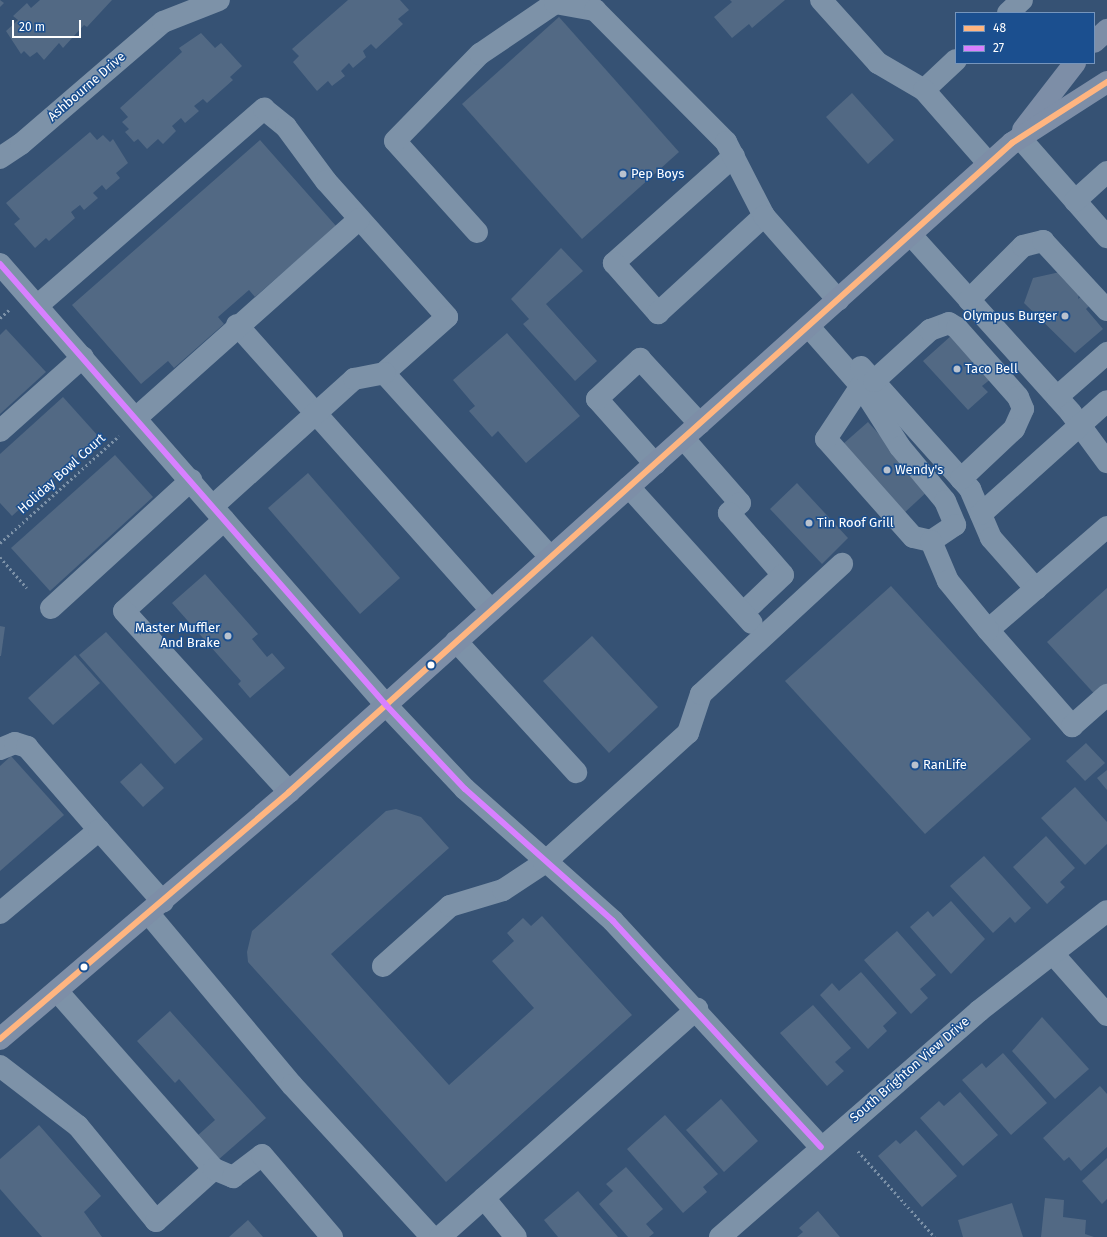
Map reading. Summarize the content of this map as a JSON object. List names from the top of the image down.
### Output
{
  "streets": {
    "street": ["Ashbourne Drive", "South Brighton View Drive"],
    "path": ["Holiday Bowl Court"]
  },
  "places": [
    "Pep Boys",
    "Olympus Burger",
    "Taco Bell",
    "Wendy's",
    "Tin Roof Grill",
    "Master Muffler And Brake",
    "RanLife"
  ],
  "lines": ["transit line 48", "transit line 27"],
  "legend": ["48", "27"],
  "scale_bar": "20 m"
}
